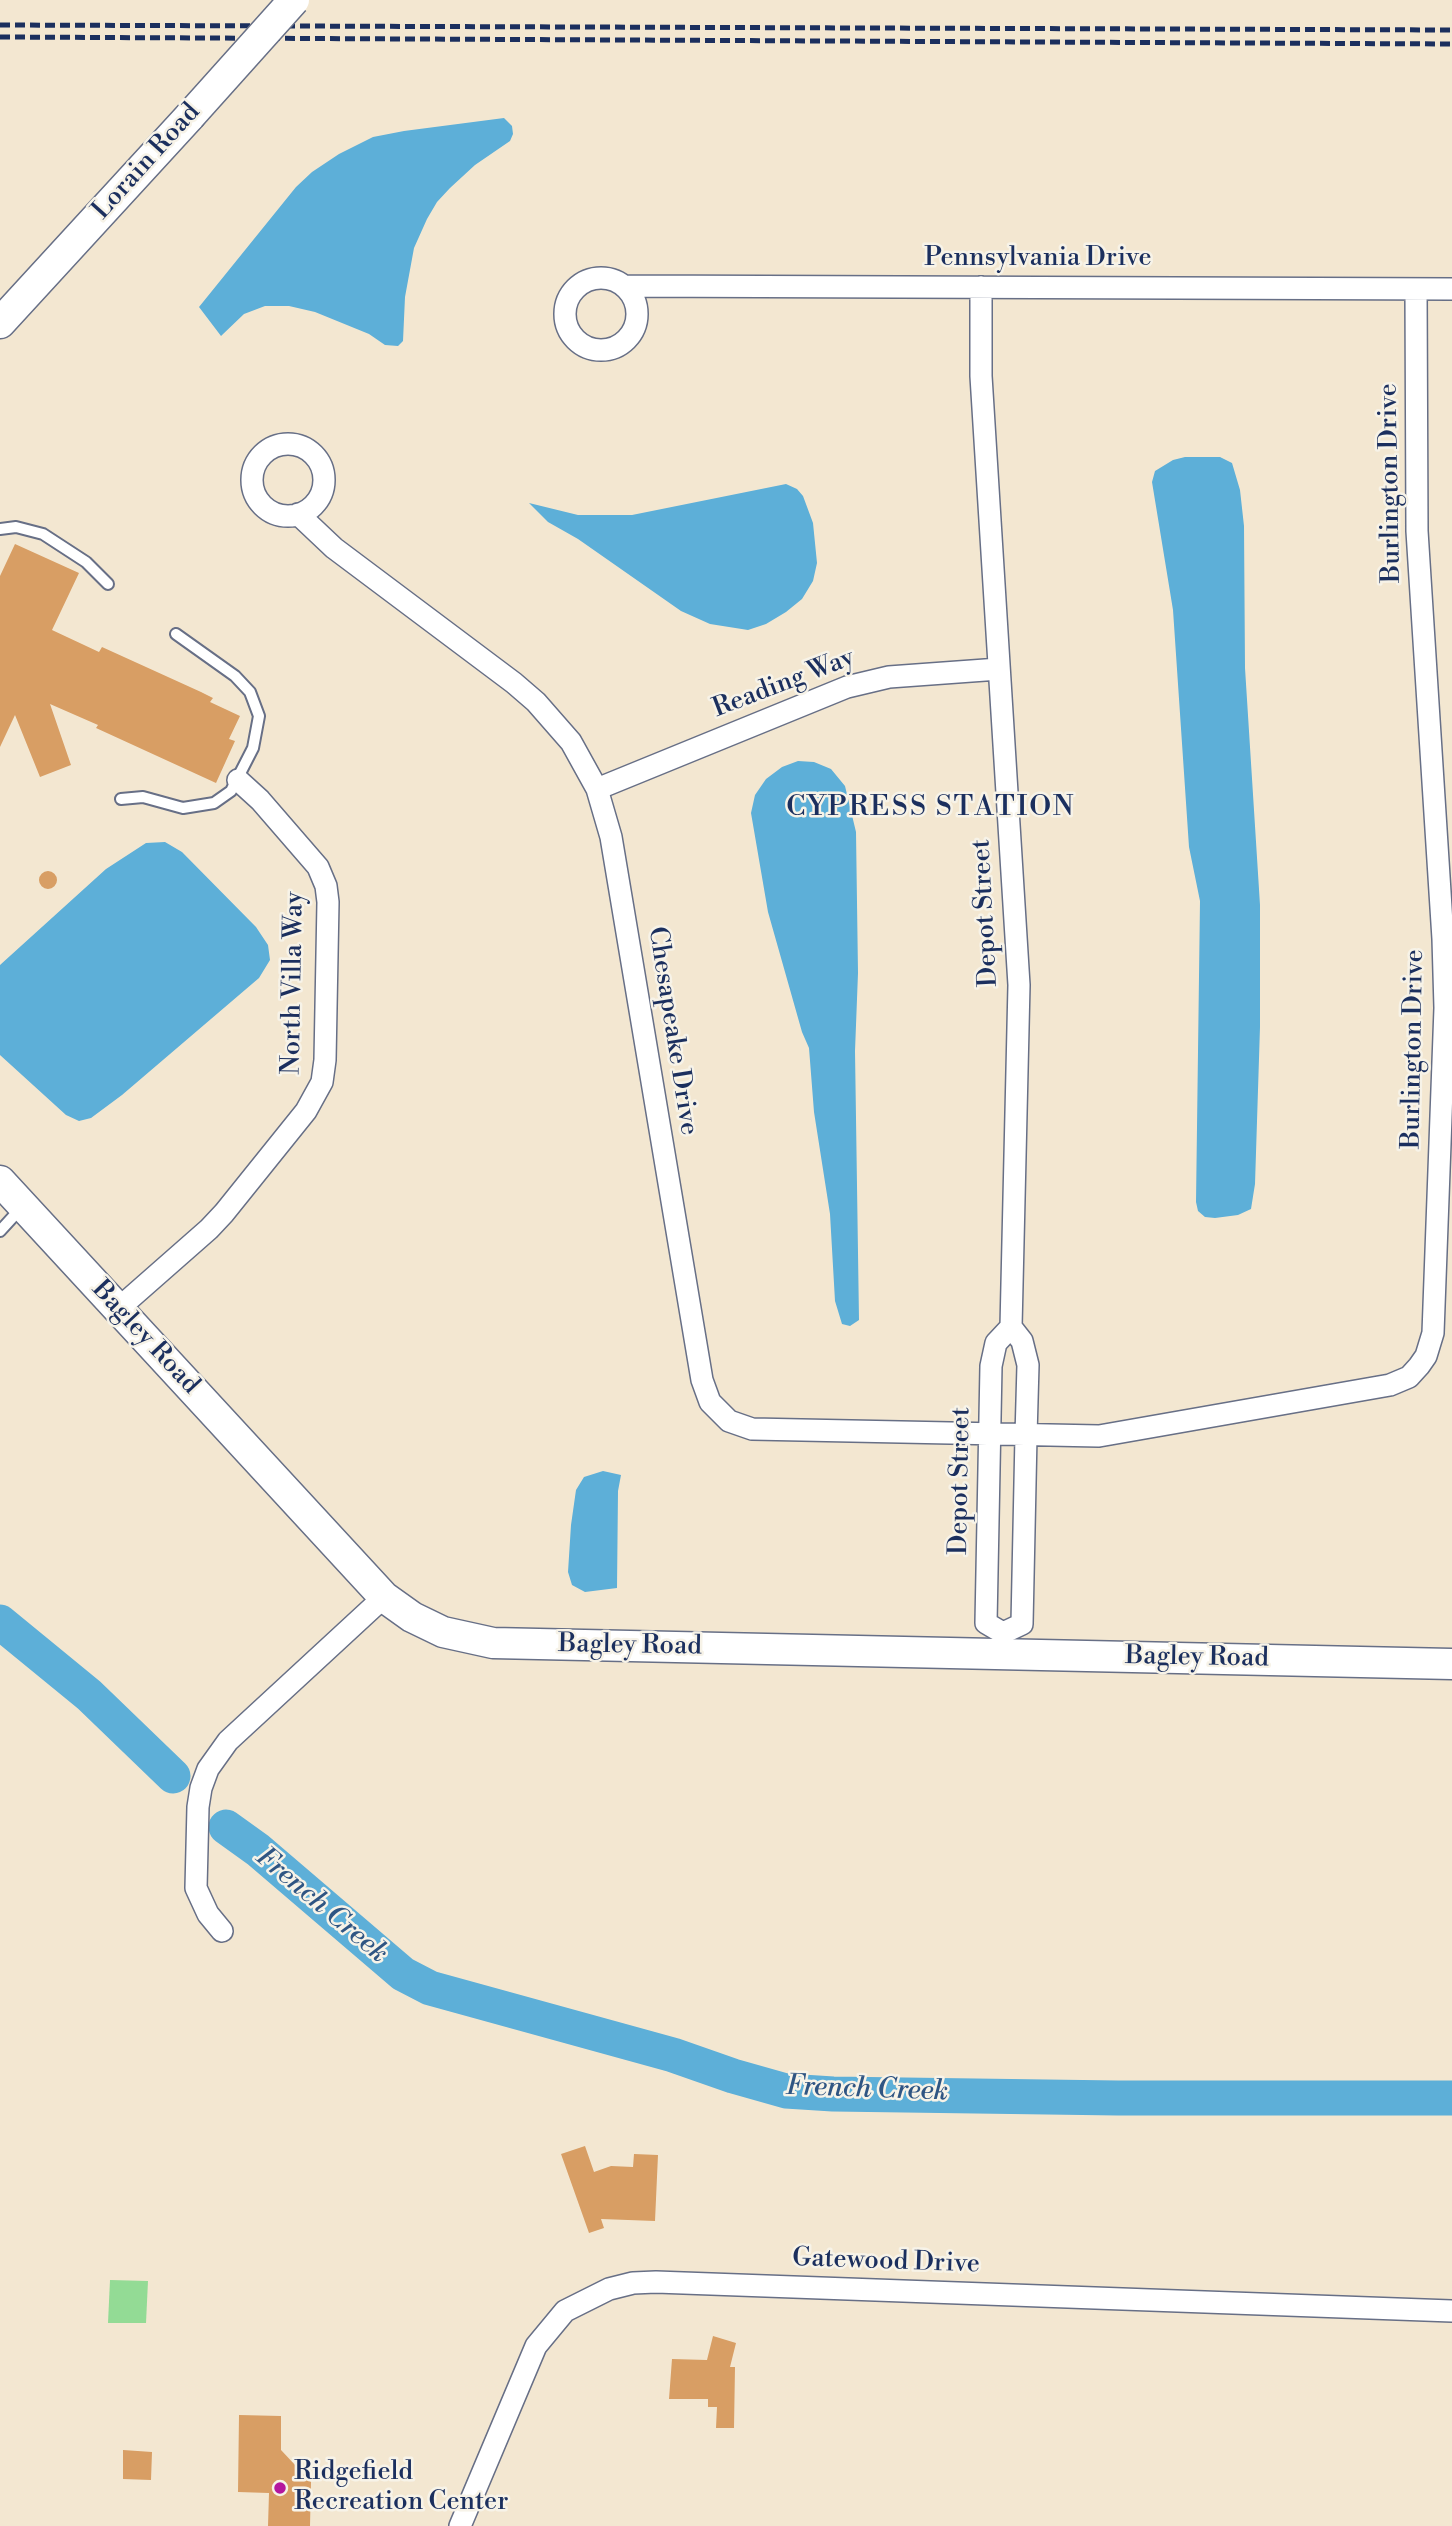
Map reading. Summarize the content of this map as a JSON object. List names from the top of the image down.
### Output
{
  "streets": {
    "street": [
      "Lorain Road",
      "Pennsylvania Drive",
      "Burlington Drive",
      "Reading Way",
      "Depot Street",
      "North Villa Way",
      "Chesapeake Drive",
      "Bagley Road",
      "Gatewood Drive"
    ]
  },
  "crossings": [
    ["Pennsylvania Drive", "Burlington Drive"],
    ["Pennsylvania Drive", "Depot Street"],
    ["Burlington Drive", "Depot Street"],
    ["Burlington Drive", "Chesapeake Drive"],
    ["Reading Way", "Depot Street"],
    ["Reading Way", "Chesapeake Drive"],
    ["Depot Street", "Chesapeake Drive"],
    ["Depot Street", "Bagley Road"],
    ["North Villa Way", "Bagley Road"]
  ],
  "districts": ["CYPRESS STATION"],
  "water": ["French Creek"],
  "places": ["Ridgefield Recreation Center"]
}
